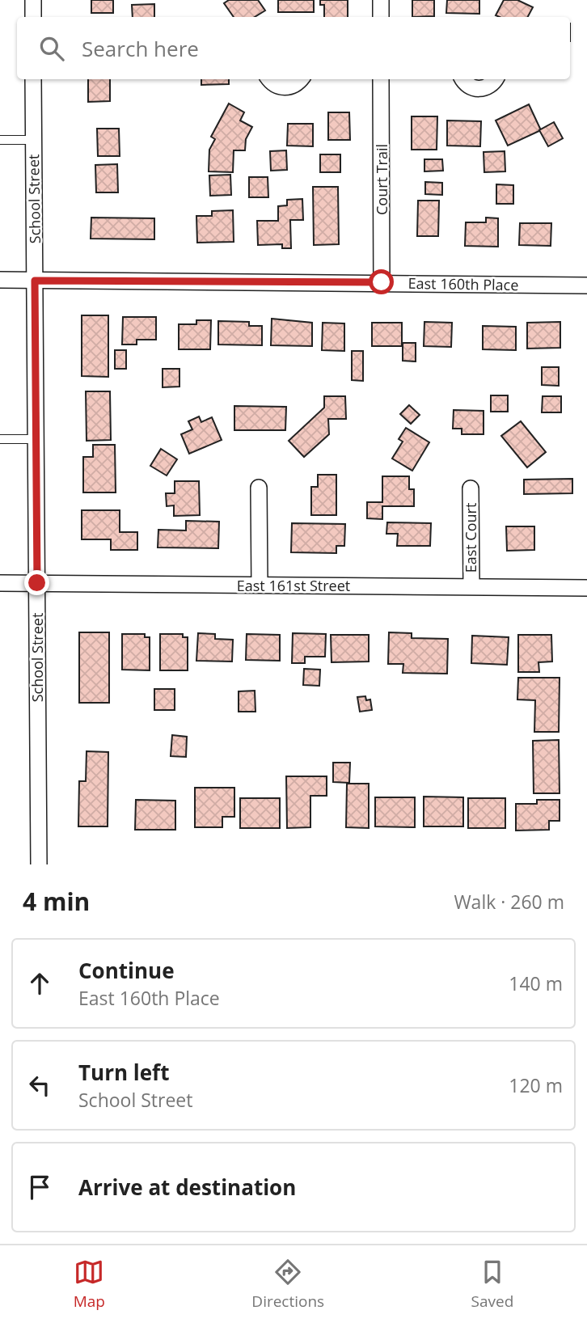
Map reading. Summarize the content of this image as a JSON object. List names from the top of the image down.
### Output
{
  "streets": {
    "street": [
      "Court Trail",
      "School Street",
      "East 160th Place",
      "East Court",
      "East 161st Street"
    ]
  },
  "crossings": [
    ["Court Trail", "East 160th Place"],
    ["School Street", "East 160th Place"],
    ["School Street", "East 161st Street"],
    ["East Court", "East 161st Street"]
  ],
  "page": {
    "search": "Search here",
    "heading": ["4 min", "Walk · 260 m"],
    "list": [
      ["Continue", "East 160th Place", "140 m"],
      ["Turn left", "School Street", "120 m"],
      "Arrive at destination"
    ],
    "nav": ["Map", "Directions", "Saved"]
  }
}
